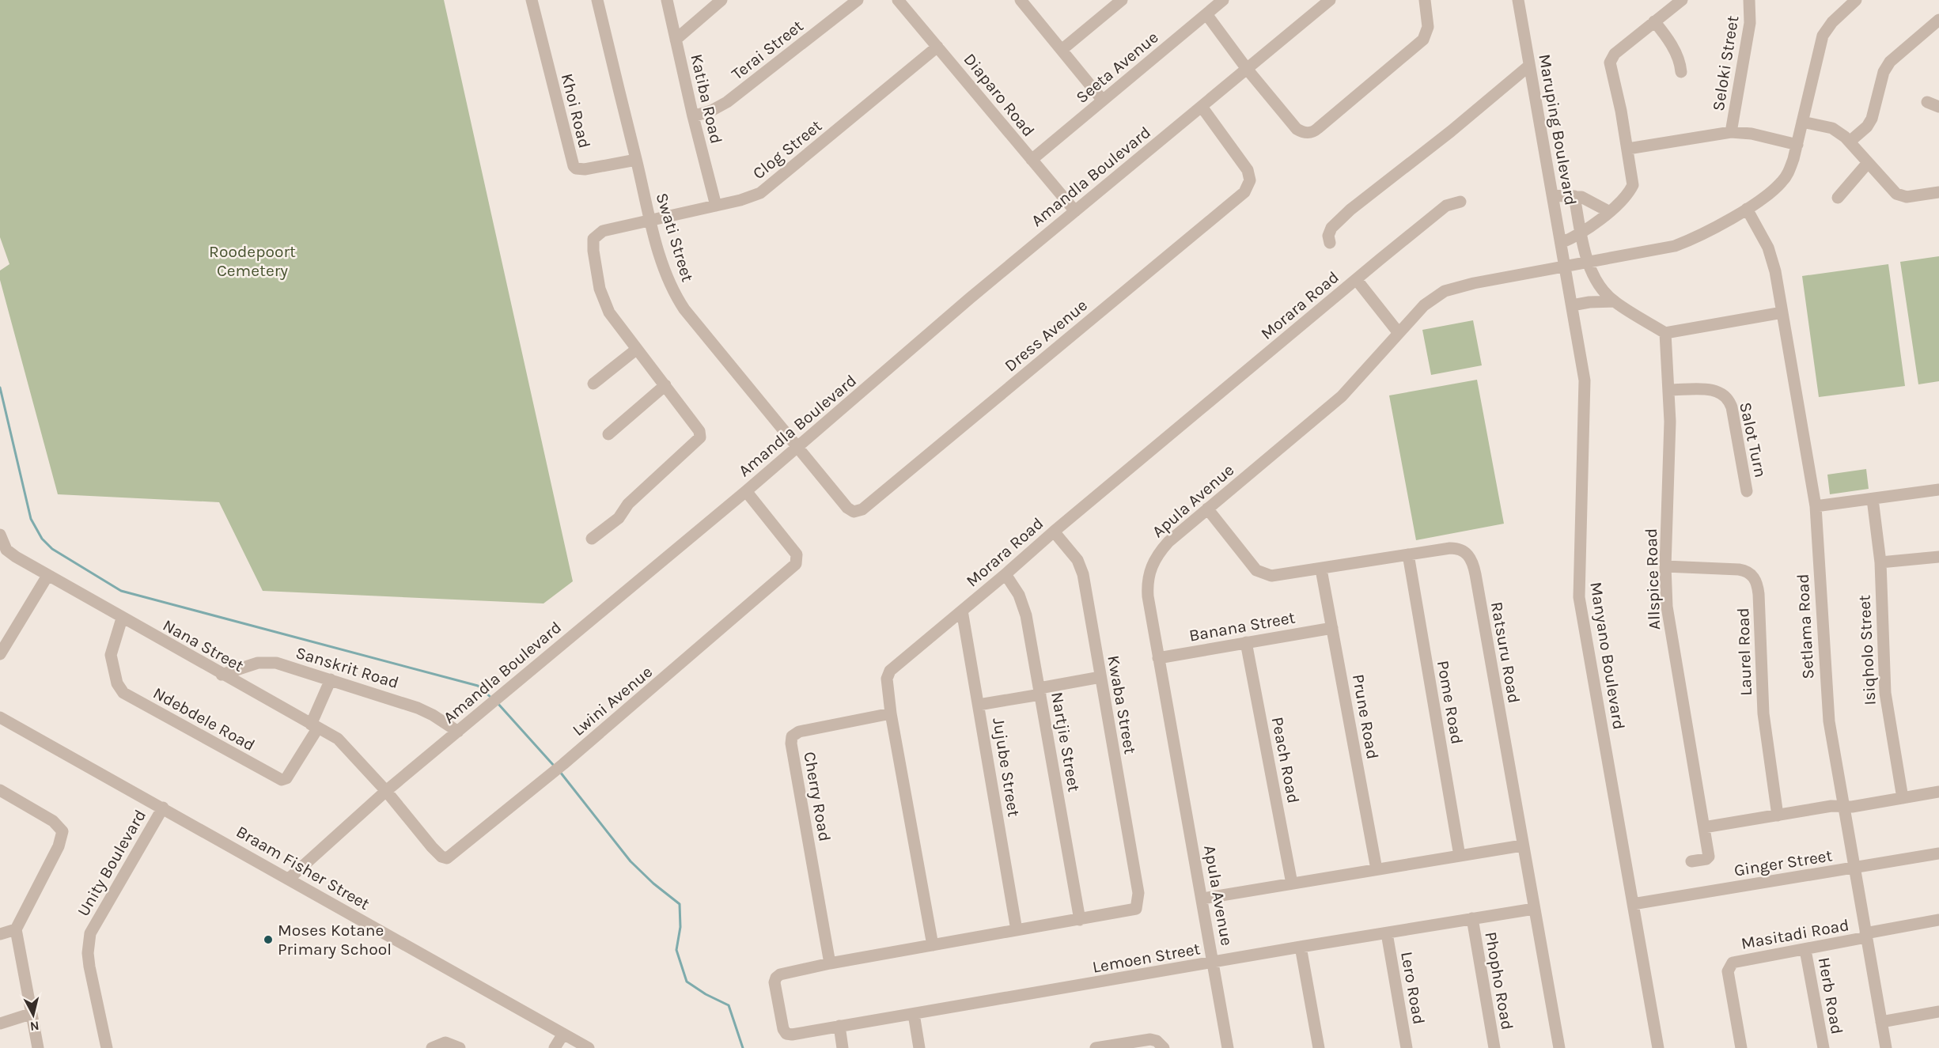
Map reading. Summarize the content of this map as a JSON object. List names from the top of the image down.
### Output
{
  "streets": {
    "street": [
      "Terai Street",
      "Seloki Street",
      "Seeta Avenue",
      "Diaparo Road",
      "Katiba Road",
      "Khoi Road",
      "Maruping Boulevard",
      "Clog Street",
      "Amandla Boulevard",
      "Swati Street",
      "Morara Road",
      "Dress Avenue",
      "Salot Turn",
      "Apula Avenue",
      "Allspice Road",
      "Banana Street",
      "Setlama Road",
      "Nana Street",
      "Isiqholo Street",
      "Laurel Road",
      "Ratsuru Road",
      "Manyano Boulevard",
      "Sanskrit Road",
      "Lwini Avenue",
      "Pome Road",
      "Kwaba Street",
      "Prune Road",
      "Ndebdele Road",
      "Nartjie Street",
      "Peach Road",
      "Jujube Street",
      "Cherry Road",
      "Unity Boulevard",
      "Ginger Street",
      "Braam Fisher Street",
      "Masitadi Road",
      "Lemoen Street",
      "Phopho Road",
      "Lero Road",
      "Herb Road"
    ]
  },
  "crossings": [
    ["Terai Street", "Katiba Road"],
    ["Seeta Avenue", "Diaparo Road"],
    ["Diaparo Road", "Clog Street"],
    ["Diaparo Road", "Amandla Boulevard"],
    ["Katiba Road", "Clog Street"],
    ["Khoi Road", "Swati Street"],
    ["Maruping Boulevard", "Apula Avenue"],
    ["Maruping Boulevard", "Manyano Boulevard"],
    ["Clog Street", "Swati Street"],
    ["Amandla Boulevard", "Swati Street"],
    ["Amandla Boulevard", "Dress Avenue"],
    ["Amandla Boulevard", "Nana Street"],
    ["Amandla Boulevard", "Sanskrit Road"],
    ["Amandla Boulevard", "Lwini Avenue"],
    ["Amandla Boulevard", "Braam Fisher Street"],
    ["Swati Street", "Dress Avenue"],
    ["Morara Road", "Apula Avenue"],
    ["Morara Road", "Kwaba Street"],
    ["Morara Road", "Nartjie Street"],
    ["Morara Road", "Jujube Street"],
    ["Morara Road", "Cherry Road"],
    ["Salot Turn", "Allspice Road"],
    ["Apula Avenue", "Banana Street"],
    ["Apula Avenue", "Setlama Road"],
    ["Apula Avenue", "Ratsuru Road"],
    ["Apula Avenue", "Manyano Boulevard"],
    ["Apula Avenue", "Lemoen Street"],
    ["Allspice Road", "Laurel Road"],
    ["Banana Street", "Prune Road"],
    ["Banana Street", "Peach Road"],
    ["Setlama Road", "Ginger Street"],
    ["Setlama Road", "Masitadi Road"],
    ["Nana Street", "Sanskrit Road"],
    ["Nana Street", "Lwini Avenue"],
    ["Nana Street", "Ndebdele Road"],
    ["Ratsuru Road", "Pome Road"],
    ["Ratsuru Road", "Prune Road"],
    ["Ratsuru Road", "Lemoen Street"],
    ["Manyano Boulevard", "Ginger Street"],
    ["Kwaba Street", "Nartjie Street"],
    ["Cherry Road", "Lemoen Street"],
    ["Unity Boulevard", "Braam Fisher Street"],
    ["Masitadi Road", "Herb Road"],
    ["Lemoen Street", "Phopho Road"],
    ["Lemoen Street", "Lero Road"]
  ],
  "parks": ["Roodepoort Cemetery"],
  "places": ["Moses Kotane Primary School"],
  "north": "bottom"
}
